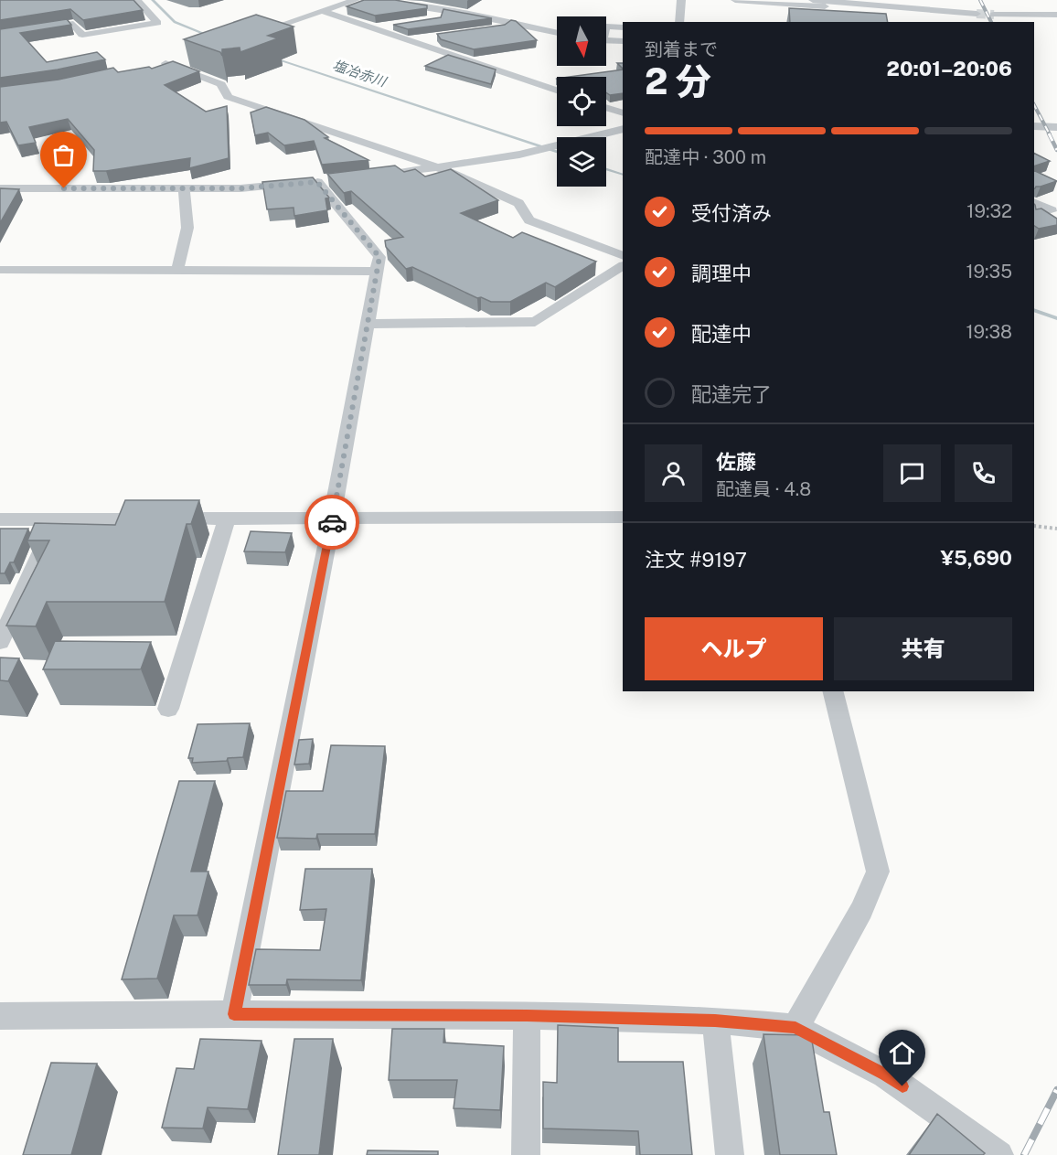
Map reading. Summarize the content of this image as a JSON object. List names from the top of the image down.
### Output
{
  "water": ["塩冶赤川"],
  "north": "bottom",
  "page": {
    "heading": ["2 分", "到着まで", "20:01–20:06"],
    "panel": [
      "佐藤",
      "配達員 · 4.8",
      "注文 #9197",
      "¥5,690"
    ],
    "bar": "配達中 · 300 m",
    "list": [
      ["受付済み", "19:32"],
      ["調理中", "19:35"],
      ["配達中", "19:38"],
      "配達完了"
    ],
    "buttons": ["ヘルプ", "共有"]
  }
}
